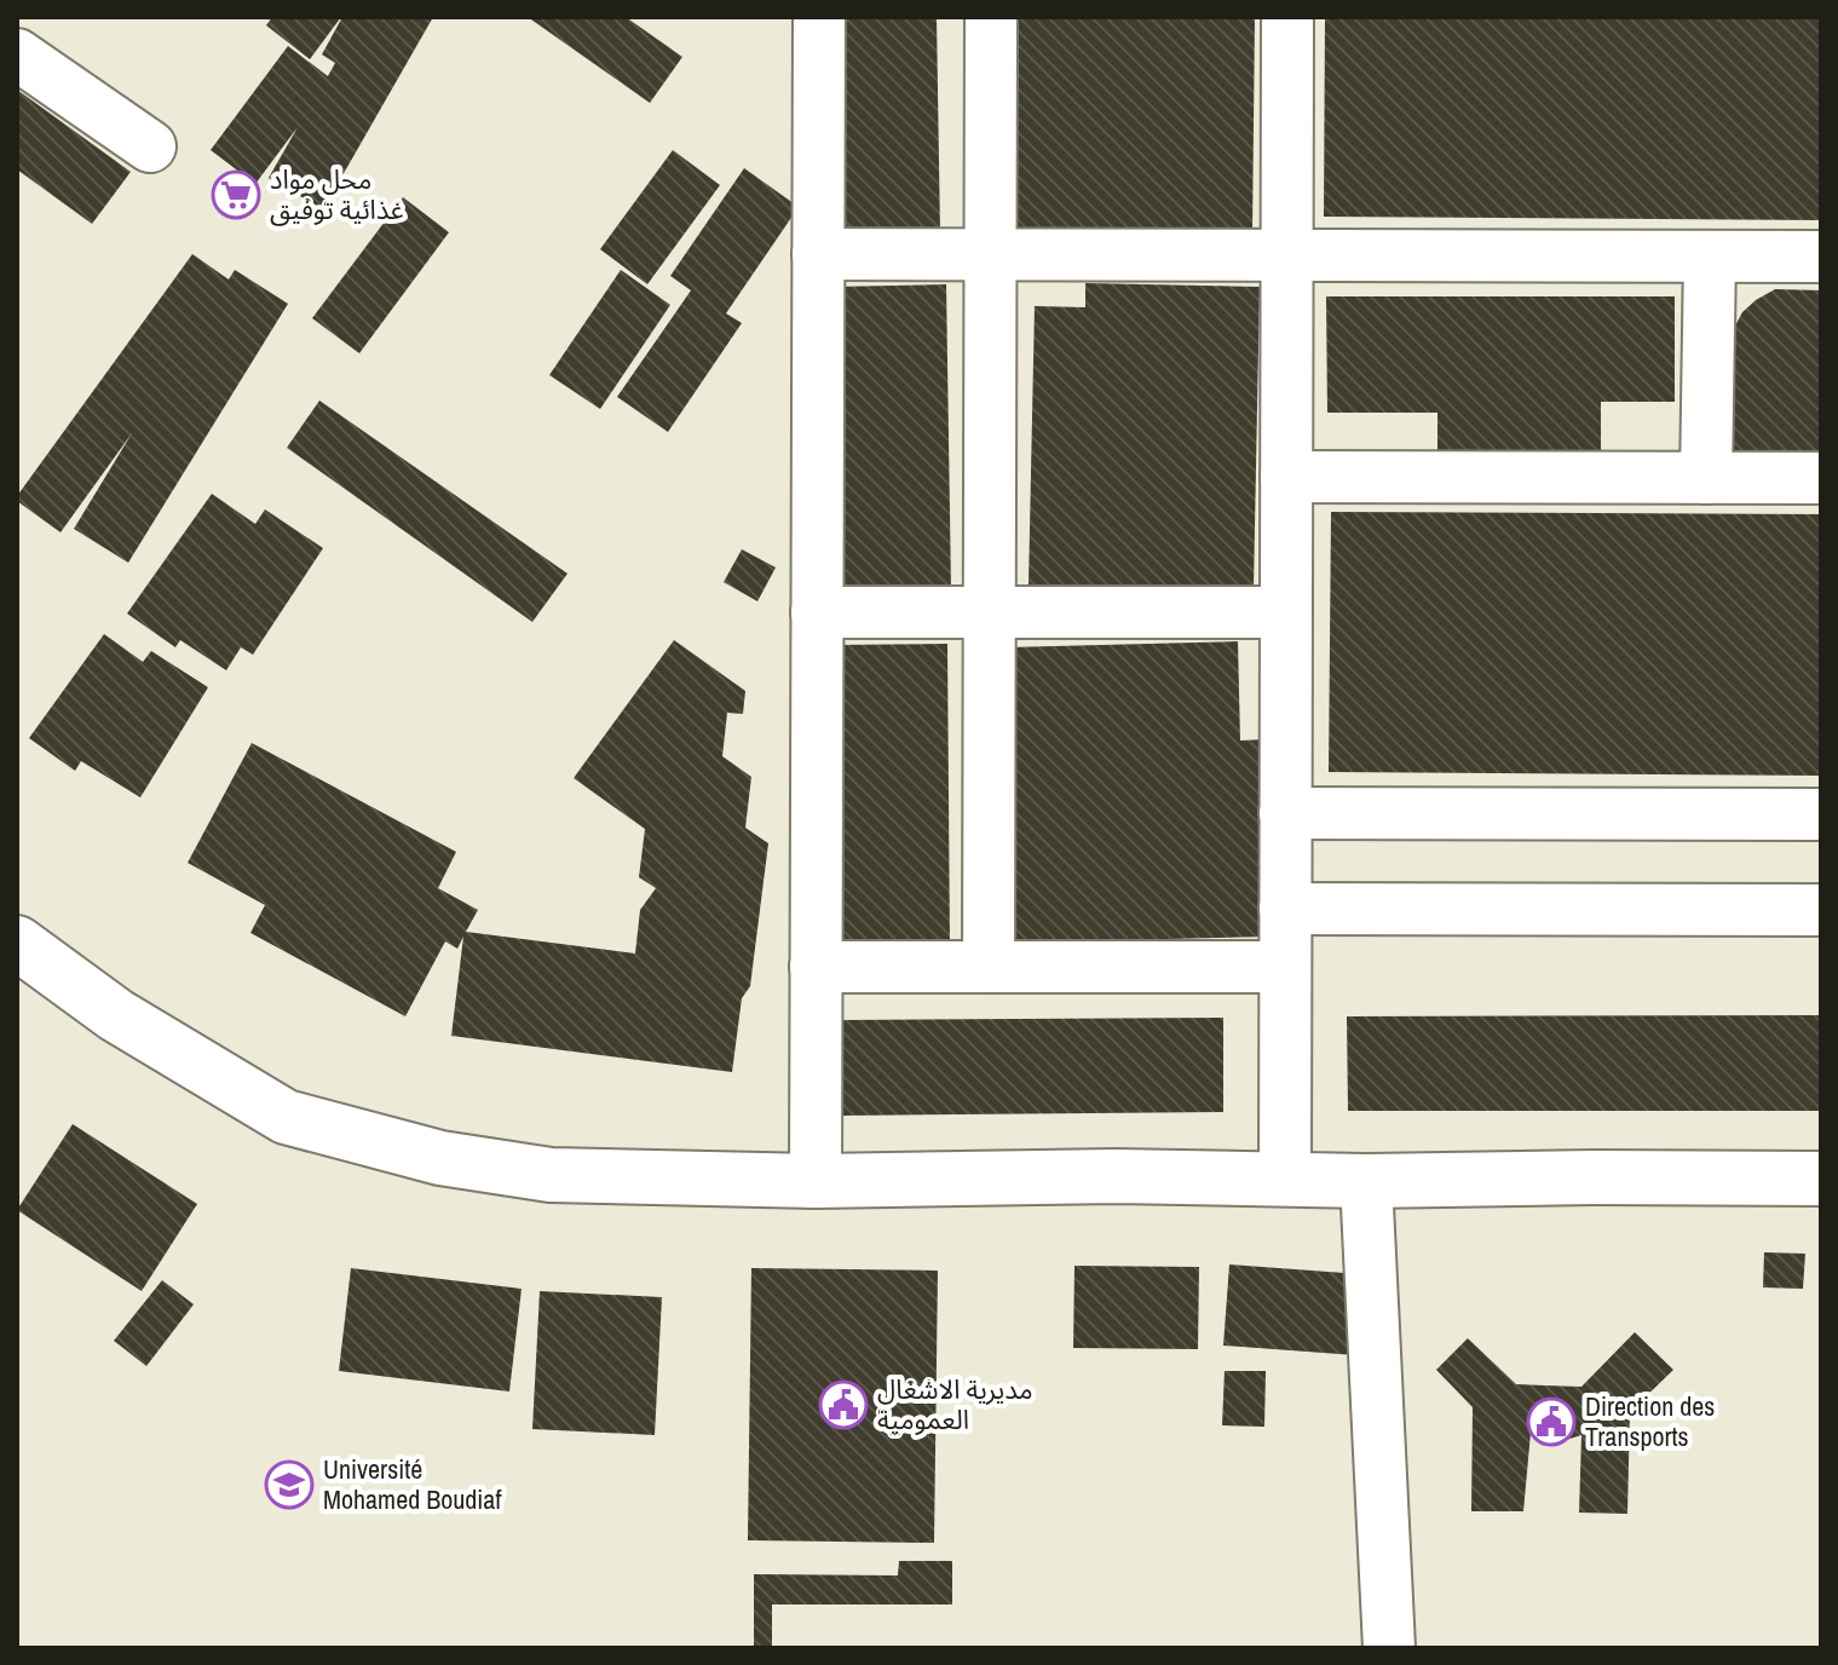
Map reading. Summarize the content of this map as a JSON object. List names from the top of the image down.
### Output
{
  "places": {
    "supermarket": ["محل مواد غذائية توفيق"],
    "public building": ["مديرية الاشغال العمومية", "Direction des Transports"],
    "school or university": ["Université Mohamed Boudiaf"]
  }
}
